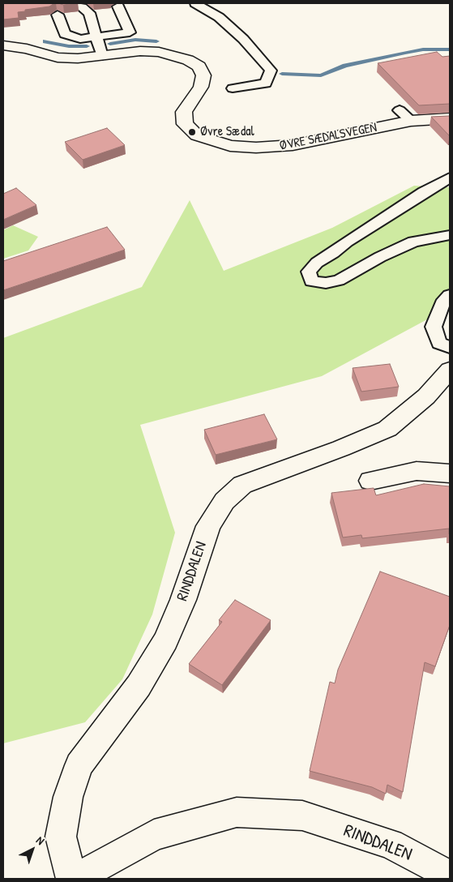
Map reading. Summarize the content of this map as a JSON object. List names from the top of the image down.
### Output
{
  "streets": {
    "street": ["ØVRE SÆDALSVEGEN", "RINDDALEN"]
  },
  "places": ["Øvre Sædal"],
  "north": "top right"
}
